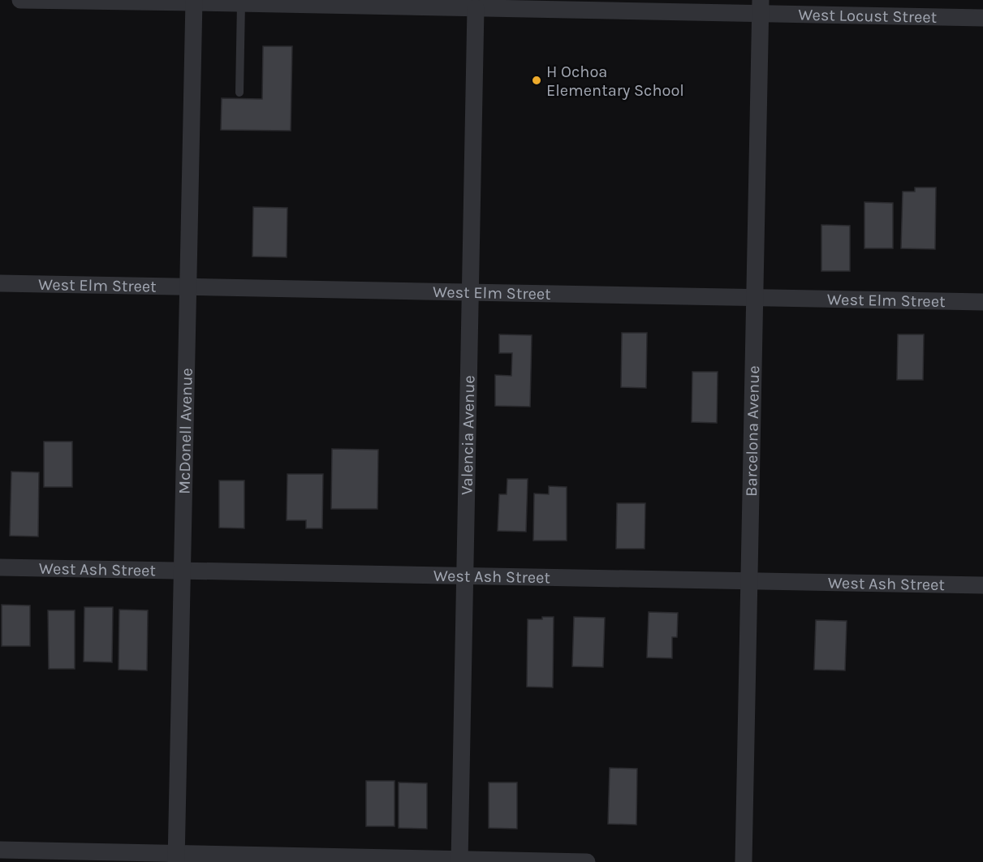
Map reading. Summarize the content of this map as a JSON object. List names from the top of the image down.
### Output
{
  "streets": {
    "street": [
      "West Locust Street",
      "West Elm Street",
      "McDonell Avenue",
      "Barcelona Avenue",
      "Valencia Avenue",
      "West Ash Street"
    ]
  },
  "crossings": [
    ["West Locust Street", "McDonell Avenue"],
    ["West Locust Street", "Barcelona Avenue"],
    ["West Locust Street", "Valencia Avenue"],
    ["West Elm Street", "McDonell Avenue"],
    ["West Elm Street", "Barcelona Avenue"],
    ["West Elm Street", "Valencia Avenue"],
    ["McDonell Avenue", "West Ash Street"],
    ["Barcelona Avenue", "West Ash Street"],
    ["Valencia Avenue", "West Ash Street"]
  ],
  "places": ["H Ochoa Elementary School"]
}
